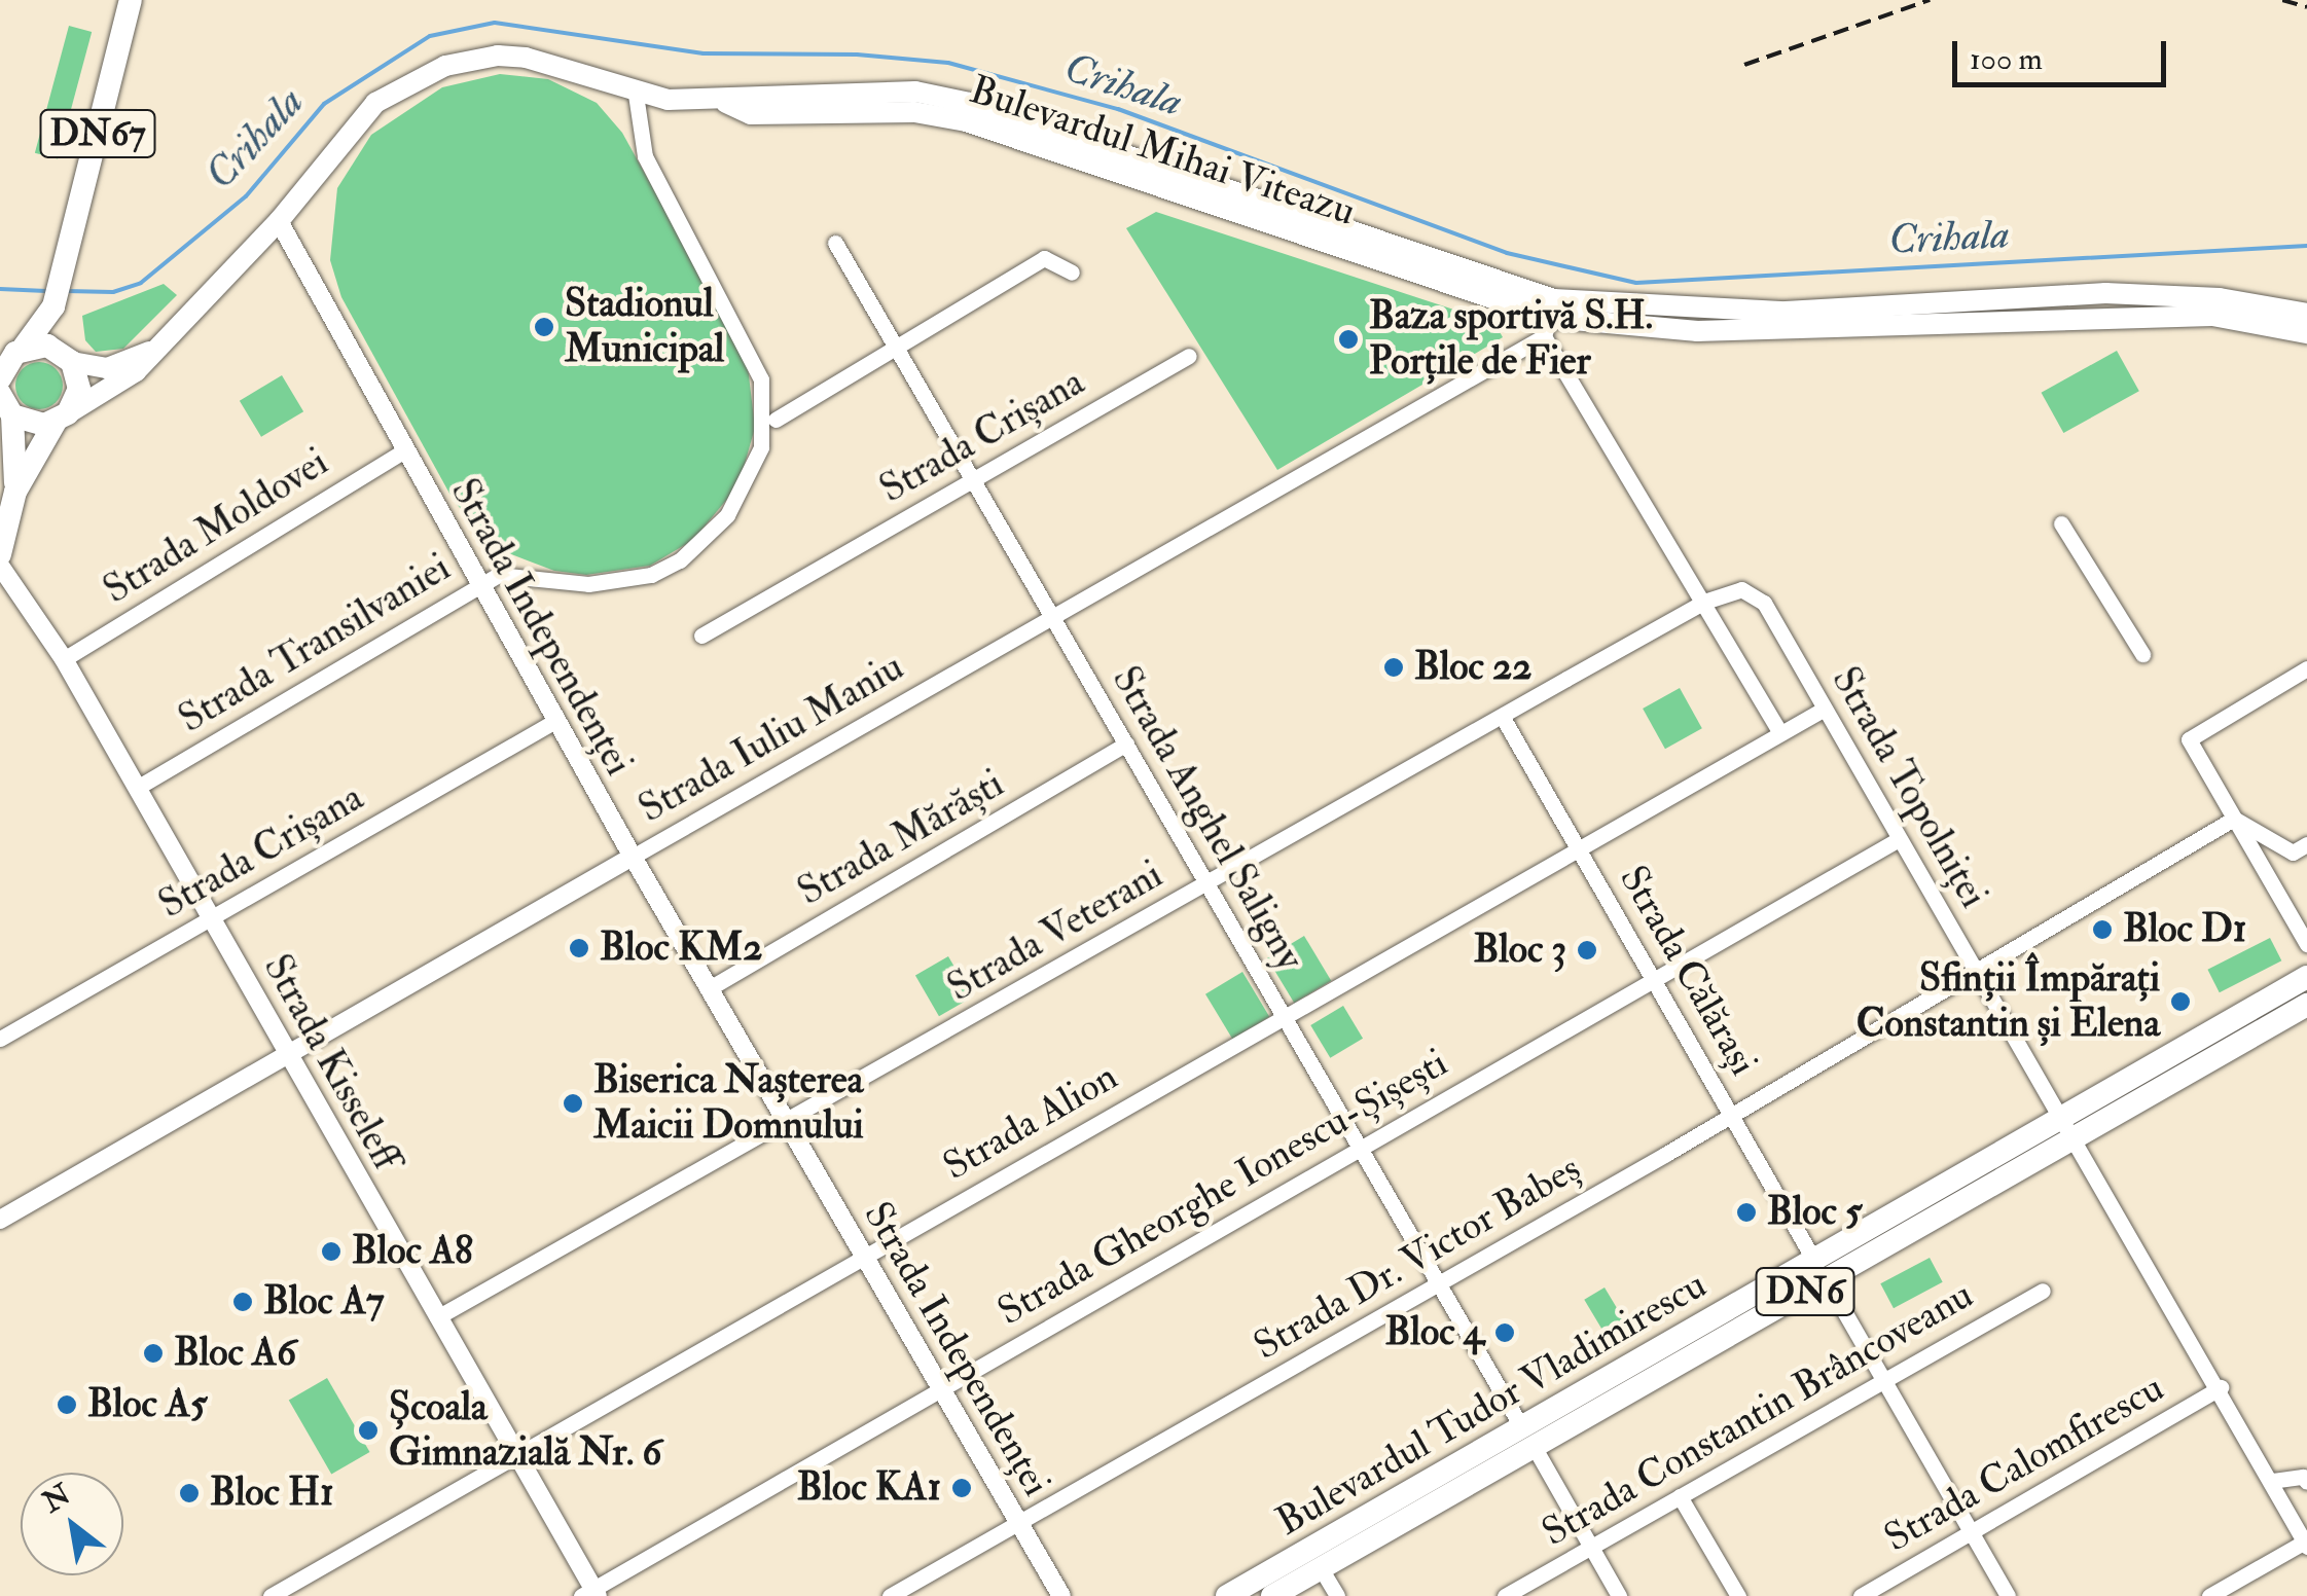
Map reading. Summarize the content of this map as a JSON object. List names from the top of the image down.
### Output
{
  "streets": {
    "main road": [
      "DN67",
      "Bulevardul Mihai Viteazu",
      "DN6",
      "Bulevardul Tudor Vladimirescu"
    ],
    "street": [
      "Strada Crișana",
      "Strada Moldovei",
      "Strada Independenței",
      "Strada Transilvaniei",
      "Strada Iuliu Maniu",
      "Strada Topolniței",
      "Strada Anghel Saligny",
      "Strada Mărăști",
      "Strada Veterani",
      "Strada Călărași",
      "Strada Kisseleff",
      "Strada Alion",
      "Strada Gheorghe Ionescu-Șișești",
      "Strada Dr. Victor Babeș",
      "Strada Constantin Brâncoveanu",
      "Strada Calomfirescu"
    ]
  },
  "crossings": [
    ["Bulevardul Mihai Viteazu", "Strada Independenței"],
    ["Bulevardul Mihai Viteazu", "Strada Transilvaniei"],
    ["Bulevardul Mihai Viteazu", "Strada Iuliu Maniu"],
    ["Strada Crișana", "Strada Independenței"],
    ["Strada Crișana", "Strada Anghel Saligny"],
    ["Strada Crișana", "Strada Kisseleff"],
    ["Strada Moldovei", "Strada Independenței"],
    ["Strada Moldovei", "Strada Kisseleff"],
    ["Strada Independenței", "Strada Transilvaniei"],
    ["Strada Independenței", "Strada Iuliu Maniu"],
    ["Strada Independenței", "Strada Mărăști"],
    ["Strada Independenței", "Strada Veterani"],
    ["Strada Independenței", "Strada Alion"],
    ["Strada Independenței", "Strada Gheorghe Ionescu-Șișești"],
    ["Strada Independenței", "Strada Dr. Victor Babeș"],
    ["Strada Transilvaniei", "Strada Kisseleff"],
    ["Strada Iuliu Maniu", "Strada Anghel Saligny"],
    ["Strada Iuliu Maniu", "Strada Kisseleff"],
    ["Strada Topolniței", "Strada Veterani"],
    ["Strada Topolniței", "Strada Alion"],
    ["Strada Topolniței", "Strada Gheorghe Ionescu-Șișești"],
    ["Strada Topolniței", "Strada Dr. Victor Babeș"],
    ["Strada Topolniței", "DN6"],
    ["Strada Topolniței", "Bulevardul Tudor Vladimirescu"],
    ["Strada Topolniței", "Strada Calomfirescu"],
    ["Strada Anghel Saligny", "Strada Mărăști"],
    ["Strada Anghel Saligny", "Strada Veterani"],
    ["Strada Anghel Saligny", "Strada Alion"],
    ["Strada Anghel Saligny", "Strada Gheorghe Ionescu-Șișești"],
    ["Strada Anghel Saligny", "Strada Dr. Victor Babeș"],
    ["Strada Anghel Saligny", "Bulevardul Tudor Vladimirescu"],
    ["Strada Anghel Saligny", "Strada Constantin Brâncoveanu"],
    ["Strada Veterani", "Strada Călărași"],
    ["Strada Veterani", "Strada Kisseleff"],
    ["Strada Călărași", "Strada Alion"],
    ["Strada Călărași", "Strada Gheorghe Ionescu-Șișești"],
    ["Strada Călărași", "Strada Dr. Victor Babeș"],
    ["Strada Călărași", "Bulevardul Tudor Vladimirescu"],
    ["Strada Călărași", "Strada Constantin Brâncoveanu"],
    ["Strada Călărași", "Strada Calomfirescu"],
    ["Strada Kisseleff", "Strada Alion"],
    ["Strada Kisseleff", "Strada Gheorghe Ionescu-Șișești"],
    ["DN6", "Bulevardul Tudor Vladimirescu"]
  ],
  "water": ["Crihala"],
  "places": [
    "Stadionul Municipal",
    "Baza sportivă S.H. Porțile de Fier",
    "Bloc 22",
    "Bloc D1",
    "Bloc KM2",
    "Bloc 3",
    "Sfinții Împărați Constantin și Elena",
    "Biserica Nașterea Maicii Domnului",
    "Bloc 5",
    "Bloc A8",
    "Bloc A7",
    "Bloc 4",
    "Bloc A6",
    "Bloc A5",
    "Școala Gimnazială Nr. 6",
    "Bloc KA1",
    "Bloc H1"
  ],
  "scale_bar": "100 m",
  "north": "top left"
}
